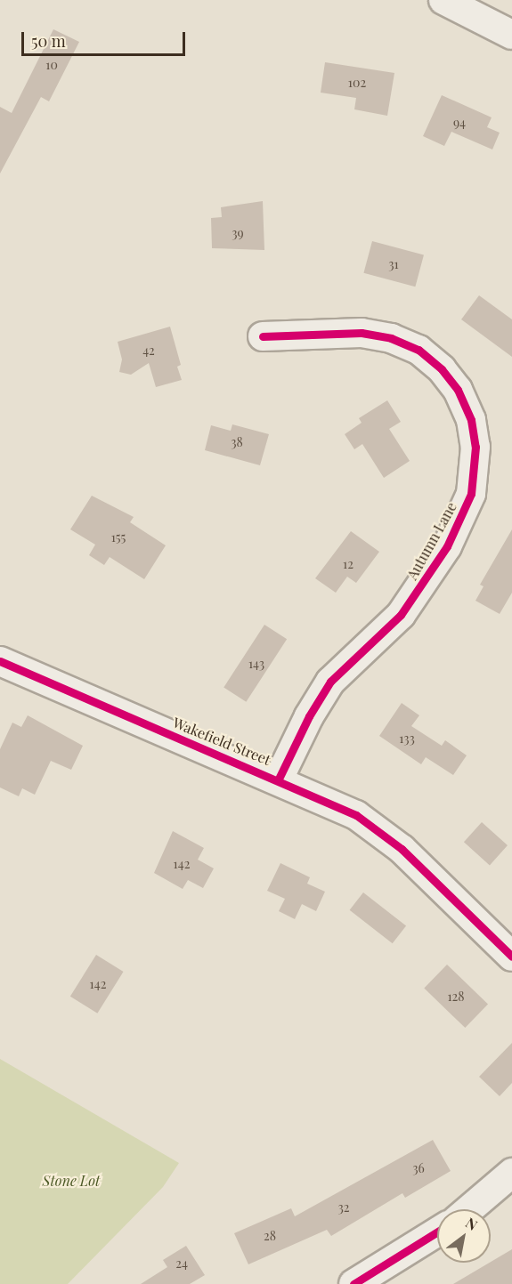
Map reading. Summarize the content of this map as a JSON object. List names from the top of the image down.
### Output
{
  "streets": {
    "street": ["Autumn Lane", "Wakefield Street"]
  },
  "crossings": [
    ["Autumn Lane", "Wakefield Street"]
  ],
  "parks": ["Stone Lot"],
  "house_numbers": [
    "10",
    "102",
    "94",
    "39",
    "31",
    "42",
    "38",
    "155",
    "12",
    "143",
    "133",
    "142",
    "142",
    "128",
    "36",
    "32",
    "28",
    "24"
  ],
  "scale_bar": "50 m",
  "north": "top right"
}
